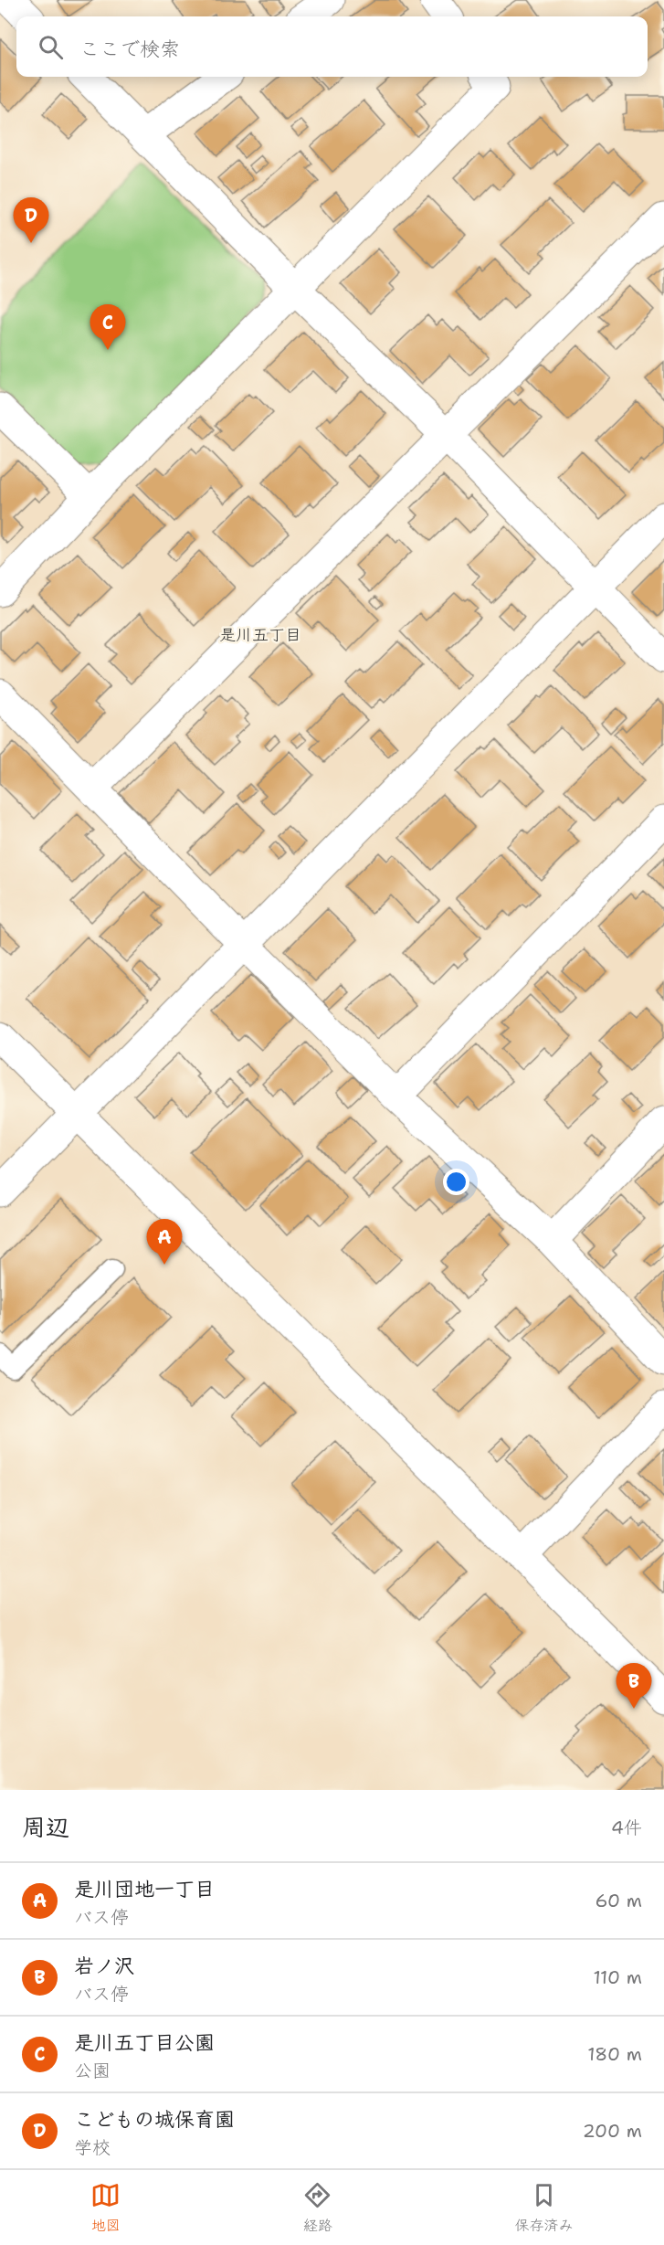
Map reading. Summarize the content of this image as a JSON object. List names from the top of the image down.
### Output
{
  "districts": ["是川五丁目"],
  "page": {
    "search": "ここで検索",
    "pins": [
      "D",
      "C",
      "A",
      "B"
    ],
    "heading": ["周辺", "4件"],
    "list": [
      {
        "mark": "A",
        "name": "是川団地一丁目",
        "note": "バス停",
        "value": "60 m"
      },
      {
        "mark": "B",
        "name": "岩ノ沢",
        "note": "バス停",
        "value": "110 m"
      },
      {
        "mark": "C",
        "name": "是川五丁目公園",
        "note": "公園",
        "value": "180 m"
      },
      {
        "mark": "D",
        "name": "こどもの城保育園",
        "note": "学校",
        "value": "200 m"
      }
    ],
    "nav": ["地図", "経路", "保存済み"]
  }
}
